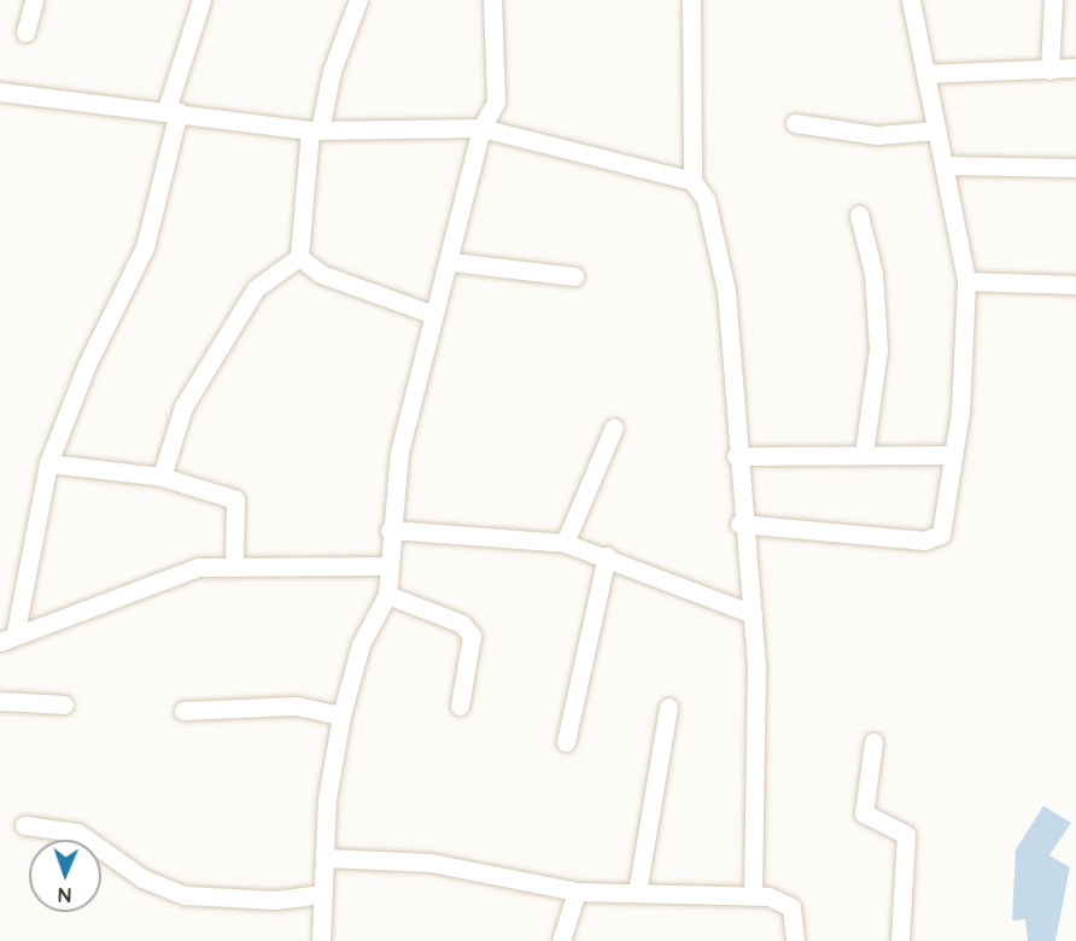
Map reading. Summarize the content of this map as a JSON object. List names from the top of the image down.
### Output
{
  "north": "bottom"
}
